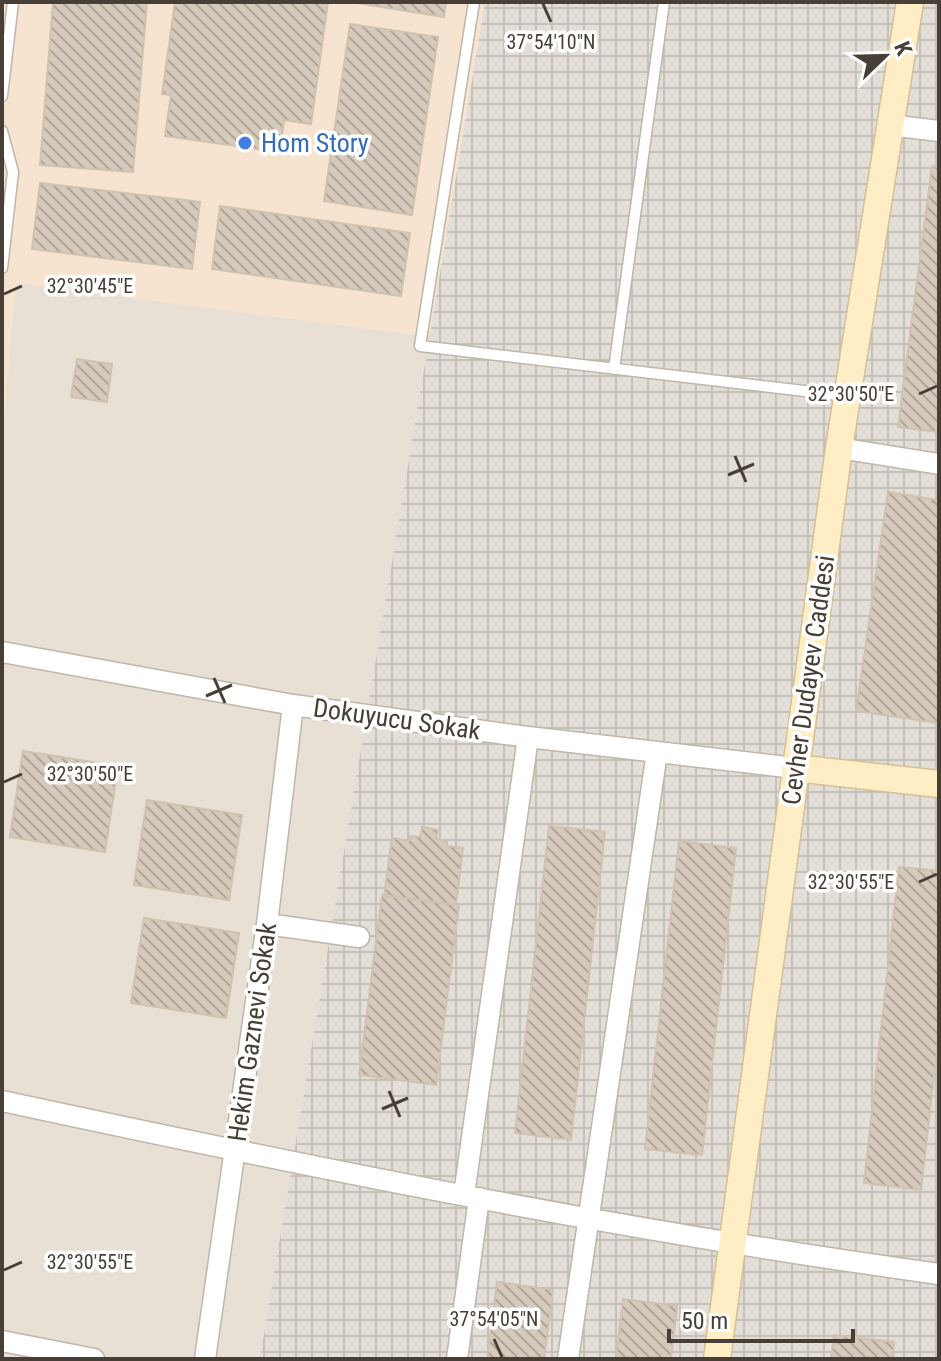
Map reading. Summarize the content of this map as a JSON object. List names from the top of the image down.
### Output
{
  "streets": {
    "street": ["Cevher Dudayev Caddesi", "Dokuyucu Sokak", "Hekim Gaznevi Sokak"]
  },
  "crossings": [
    ["Cevher Dudayev Caddesi", "Dokuyucu Sokak"],
    ["Dokuyucu Sokak", "Hekim Gaznevi Sokak"]
  ],
  "places": ["Hom Story"],
  "scale_bar": "50 m",
  "north": "top right",
  "coordinates": [
    "37°54'10\"N",
    "32°30'45\"E",
    "32°30'50\"E",
    "32°30'55\"E",
    "37°54'05\"N"
  ]
}
